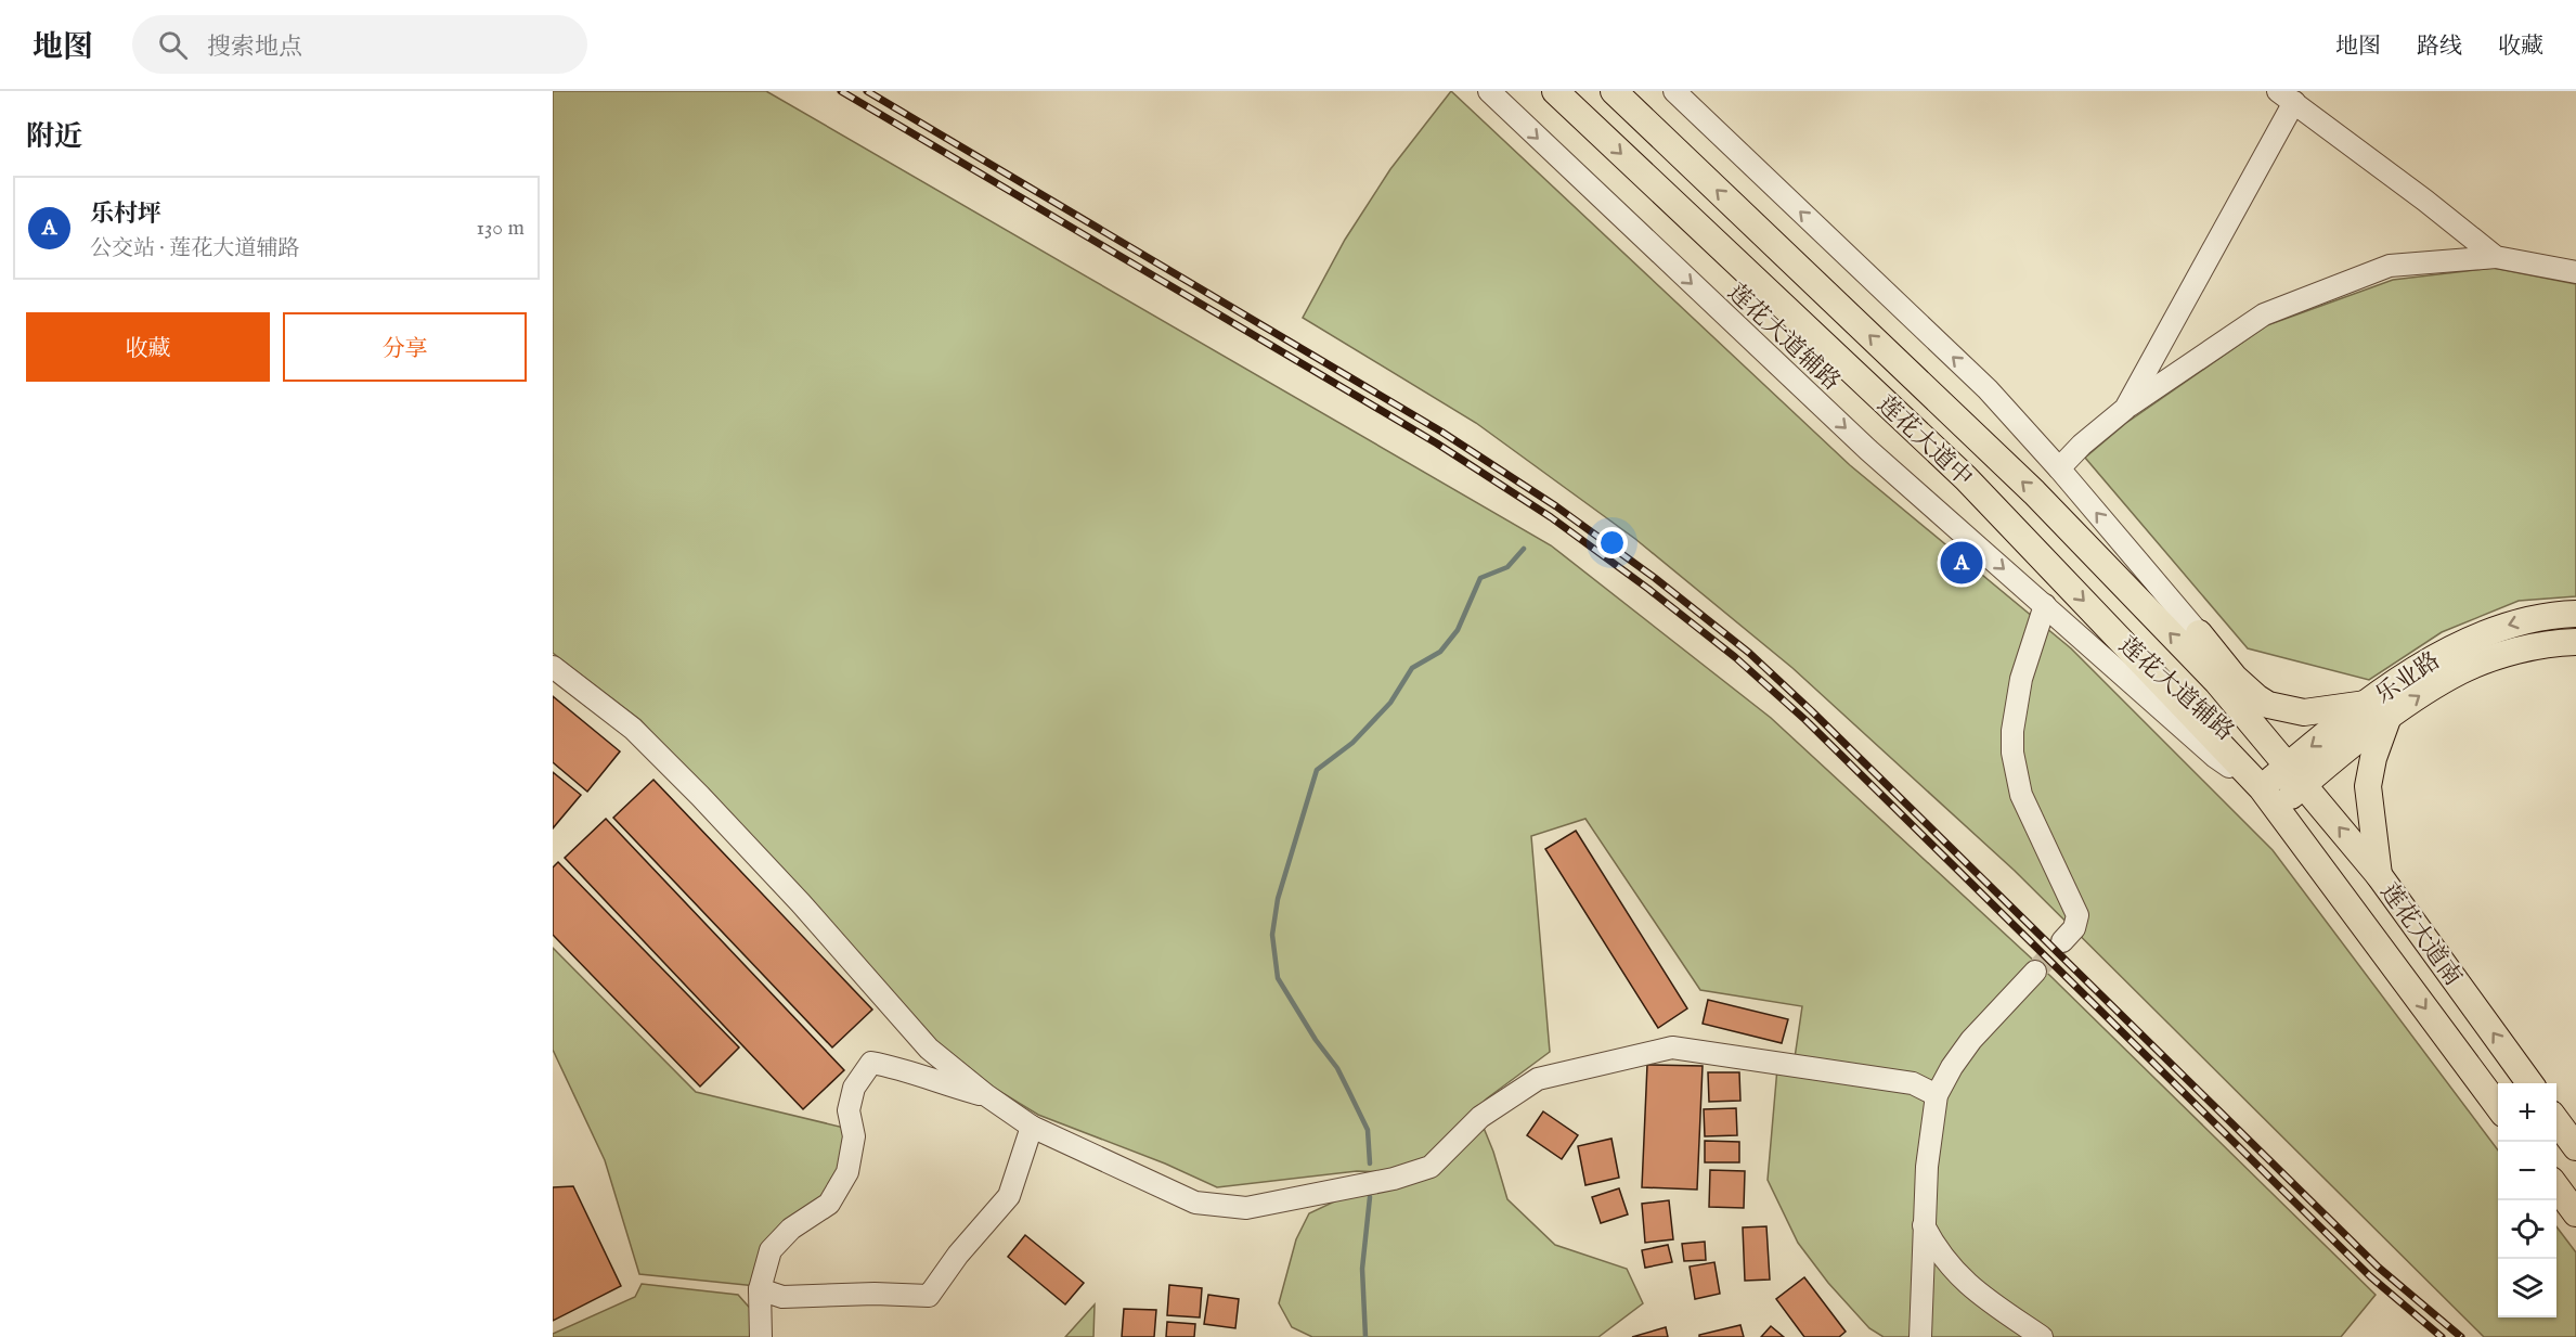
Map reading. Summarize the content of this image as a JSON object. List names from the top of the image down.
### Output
{
  "streets": {
    "main road": ["莲花大道中", "乐业路", "莲花大道南"],
    "street": ["莲花大道辅路"]
  },
  "crossings": [
    ["莲花大道辅路", "莲花大道中"],
    ["莲花大道辅路", "乐业路"],
    ["莲花大道辅路", "莲花大道南"],
    ["莲花大道中", "乐业路"],
    ["莲花大道中", "莲花大道南"],
    ["乐业路", "莲花大道南"]
  ],
  "page": {
    "header": "地图",
    "search": "搜索地点",
    "nav": ["地图", "路线", "收藏"],
    "heading": "附近",
    "list": [
      {
        "mark": "A",
        "name": "乐村坪",
        "note": "公交站 · 莲花大道辅路",
        "value": "130 m"
      }
    ],
    "buttons": ["收藏", "分享"],
    "pins": "A",
    "map_buttons": ["+", "−"]
  }
}
